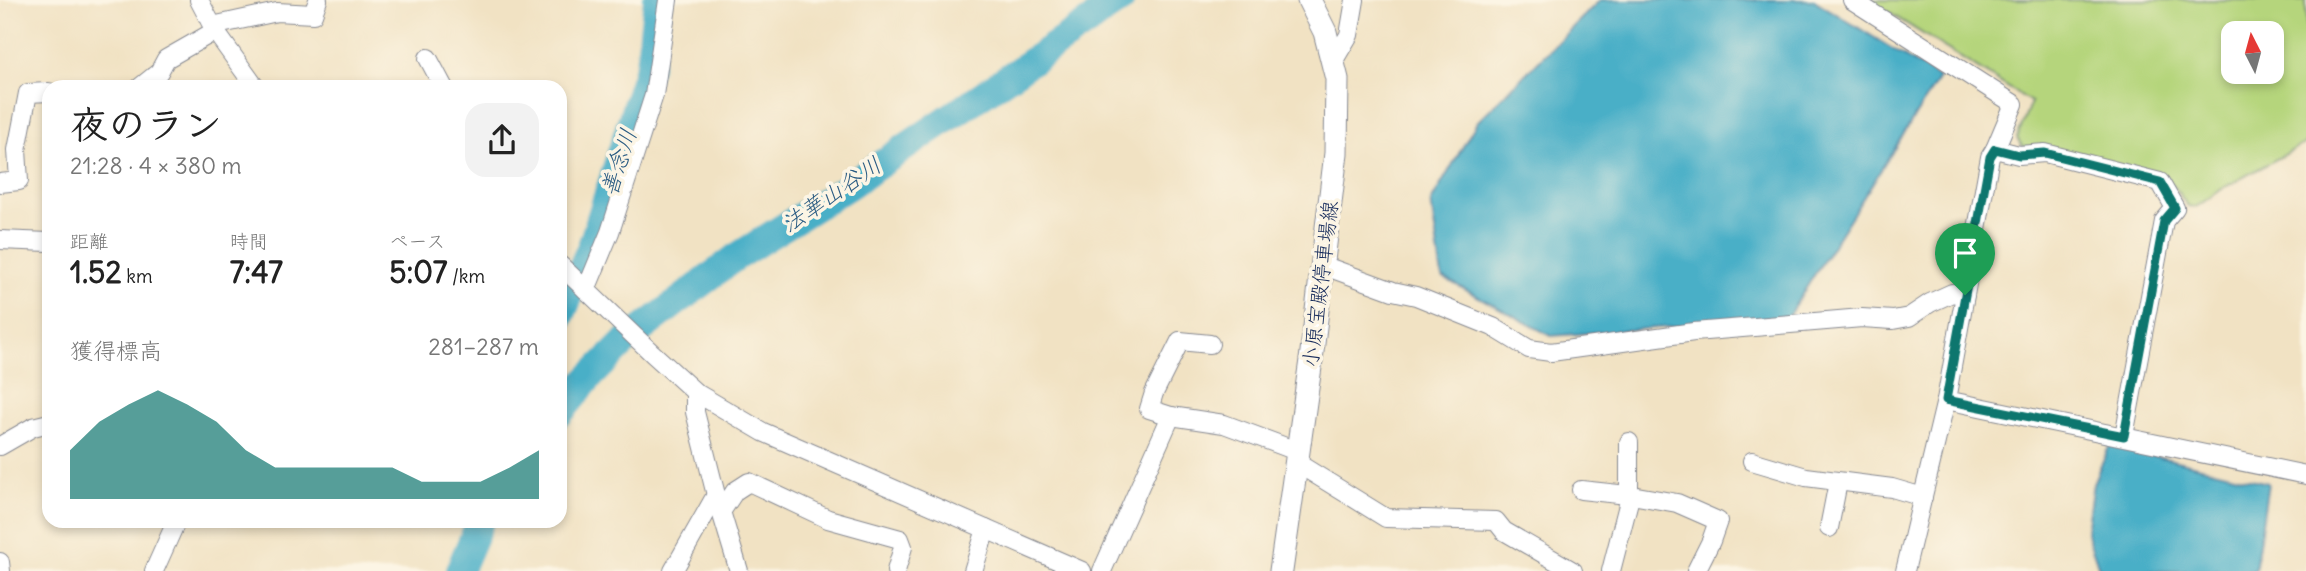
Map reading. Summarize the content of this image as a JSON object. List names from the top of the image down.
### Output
{
  "streets": {
    "main road": ["小原宝殿停車場線"]
  },
  "water": ["善念川", "法華山谷川"],
  "north": "top",
  "page": {
    "heading": ["夜のラン", "21:28 · 4 × 380 m"],
    "stats": [
      ["距離", "1.52 km"],
      ["時間", "7:47"],
      ["ペース", "5:07 /km"]
    ],
    "chart": ["獲得標高", "281–287 m"]
  }
}
